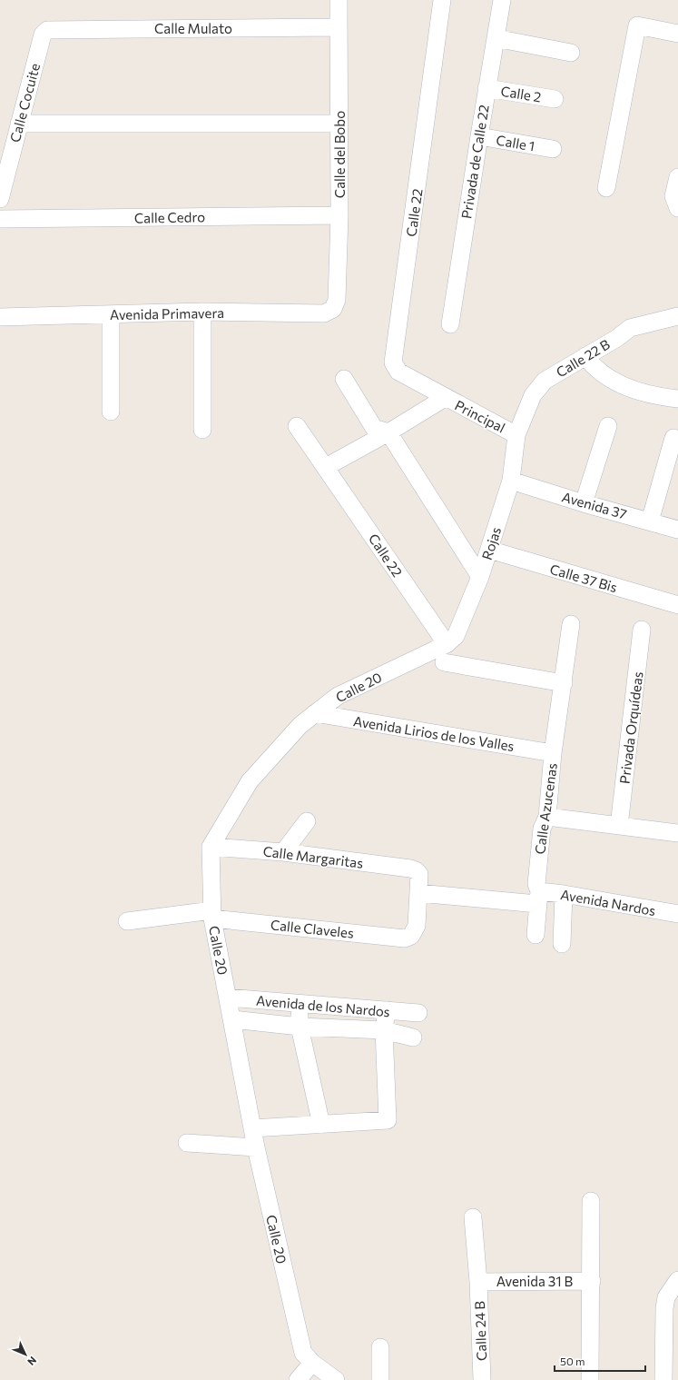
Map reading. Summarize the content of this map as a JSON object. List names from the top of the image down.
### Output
{
  "streets": {
    "street": [
      "Calle Mulato",
      "Calle 2",
      "Calle Cocuite",
      "Calle 1",
      "Calle del Bobo",
      "Privada de Calle 22",
      "Calle 22",
      "Calle Cedro",
      "Avenida Primavera",
      "Calle 22 B",
      "Principal",
      "Avenida 37",
      "Rojas",
      "Calle 37 Bis",
      "Calle 20",
      "Privada Orquídeas",
      "Avenida Lirios de los Valles",
      "Calle Azucenas",
      "Calle Margaritas",
      "Avenida Nardos",
      "Calle Claveles",
      "Avenida de los Nardos",
      "Avenida 31 B",
      "Calle 24 B"
    ]
  },
  "crossings": [
    ["Calle Mulato", "Calle Cocuite"],
    ["Calle Mulato", "Calle del Bobo"],
    ["Calle 2", "Privada de Calle 22"],
    ["Calle 1", "Privada de Calle 22"],
    ["Calle del Bobo", "Calle Cedro"],
    ["Calle del Bobo", "Avenida Primavera"],
    ["Calle 22", "Principal"],
    ["Calle 22", "Rojas"],
    ["Calle 22", "Calle 20"],
    ["Calle 22 B", "Principal"],
    ["Calle 22 B", "Rojas"],
    ["Principal", "Rojas"],
    ["Avenida 37", "Rojas"],
    ["Rojas", "Calle 37 Bis"],
    ["Rojas", "Calle 20"],
    ["Calle 20", "Avenida Lirios de los Valles"],
    ["Calle 20", "Calle Margaritas"],
    ["Calle 20", "Calle Claveles"],
    ["Calle 20", "Avenida de los Nardos"],
    ["Avenida Lirios de los Valles", "Calle Azucenas"],
    ["Calle Azucenas", "Avenida Nardos"],
    ["Calle Margaritas", "Avenida Nardos"],
    ["Calle Margaritas", "Calle Claveles"],
    ["Avenida Nardos", "Calle Claveles"],
    ["Avenida 31 B", "Calle 24 B"]
  ],
  "scale_bar": "50 m",
  "north": "bottom right"
}
